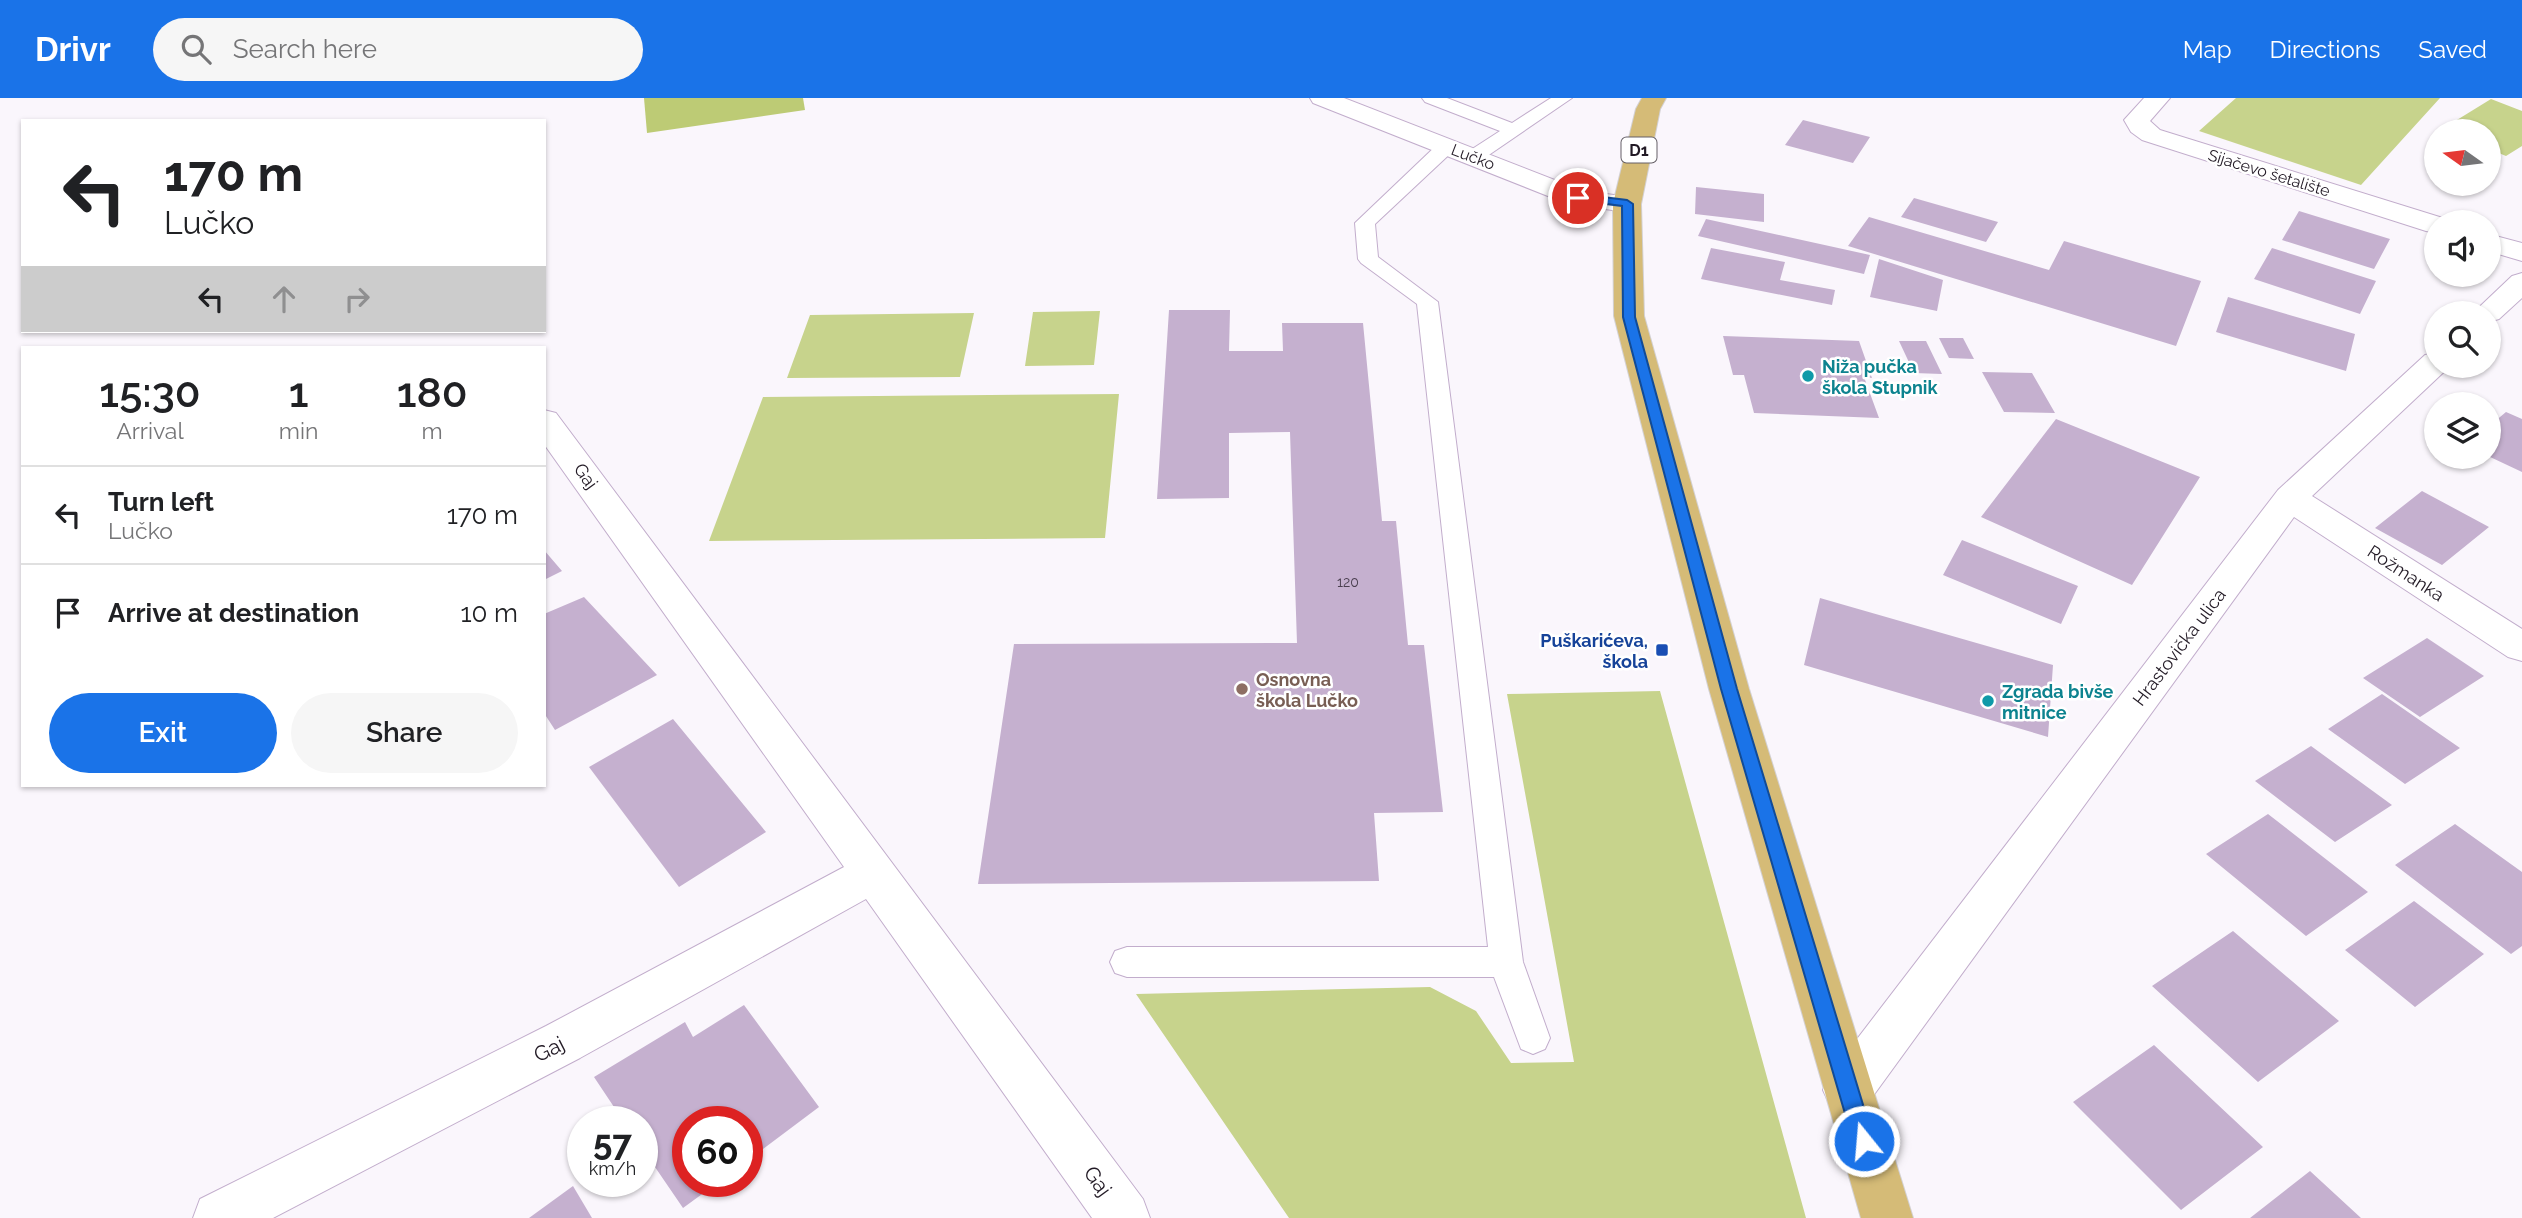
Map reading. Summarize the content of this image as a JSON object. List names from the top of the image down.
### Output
{
  "streets": {
    "main road": ["D1"],
    "street": [
      "Lučko",
      "Sijačevo šetalište",
      "Gaj",
      "Rožmanka",
      "Hrastovička ulica"
    ]
  },
  "crossings": [
    ["D1", "Lučko"],
    ["D1", "Hrastovička ulica"],
    ["Rožmanka", "Hrastovička ulica"]
  ],
  "places": {
    "other": ["Niža pučka škola Stupnik", "Osnovna škola Lučko", "Zgrada bivše mitnice"],
    "transit": ["Puškarićeva, škola"]
  },
  "house_numbers": ["120"],
  "north": "left",
  "page": {
    "header": "Drivr",
    "search": "Search here",
    "nav": ["Map", "Directions", "Saved"],
    "turn": ["170 m", "Lučko"],
    "eta": [
      "15:30",
      "Arrival",
      "1",
      "min",
      "180",
      "m"
    ],
    "list": [
      {
        "name": "Turn left",
        "note": "Lučko",
        "value": "170 m"
      },
      {
        "name": "Arrive at destination",
        "value": "10 m"
      }
    ],
    "buttons": ["Exit", "Share"],
    "speed": "57 km/h",
    "limit": "60"
  }
}
